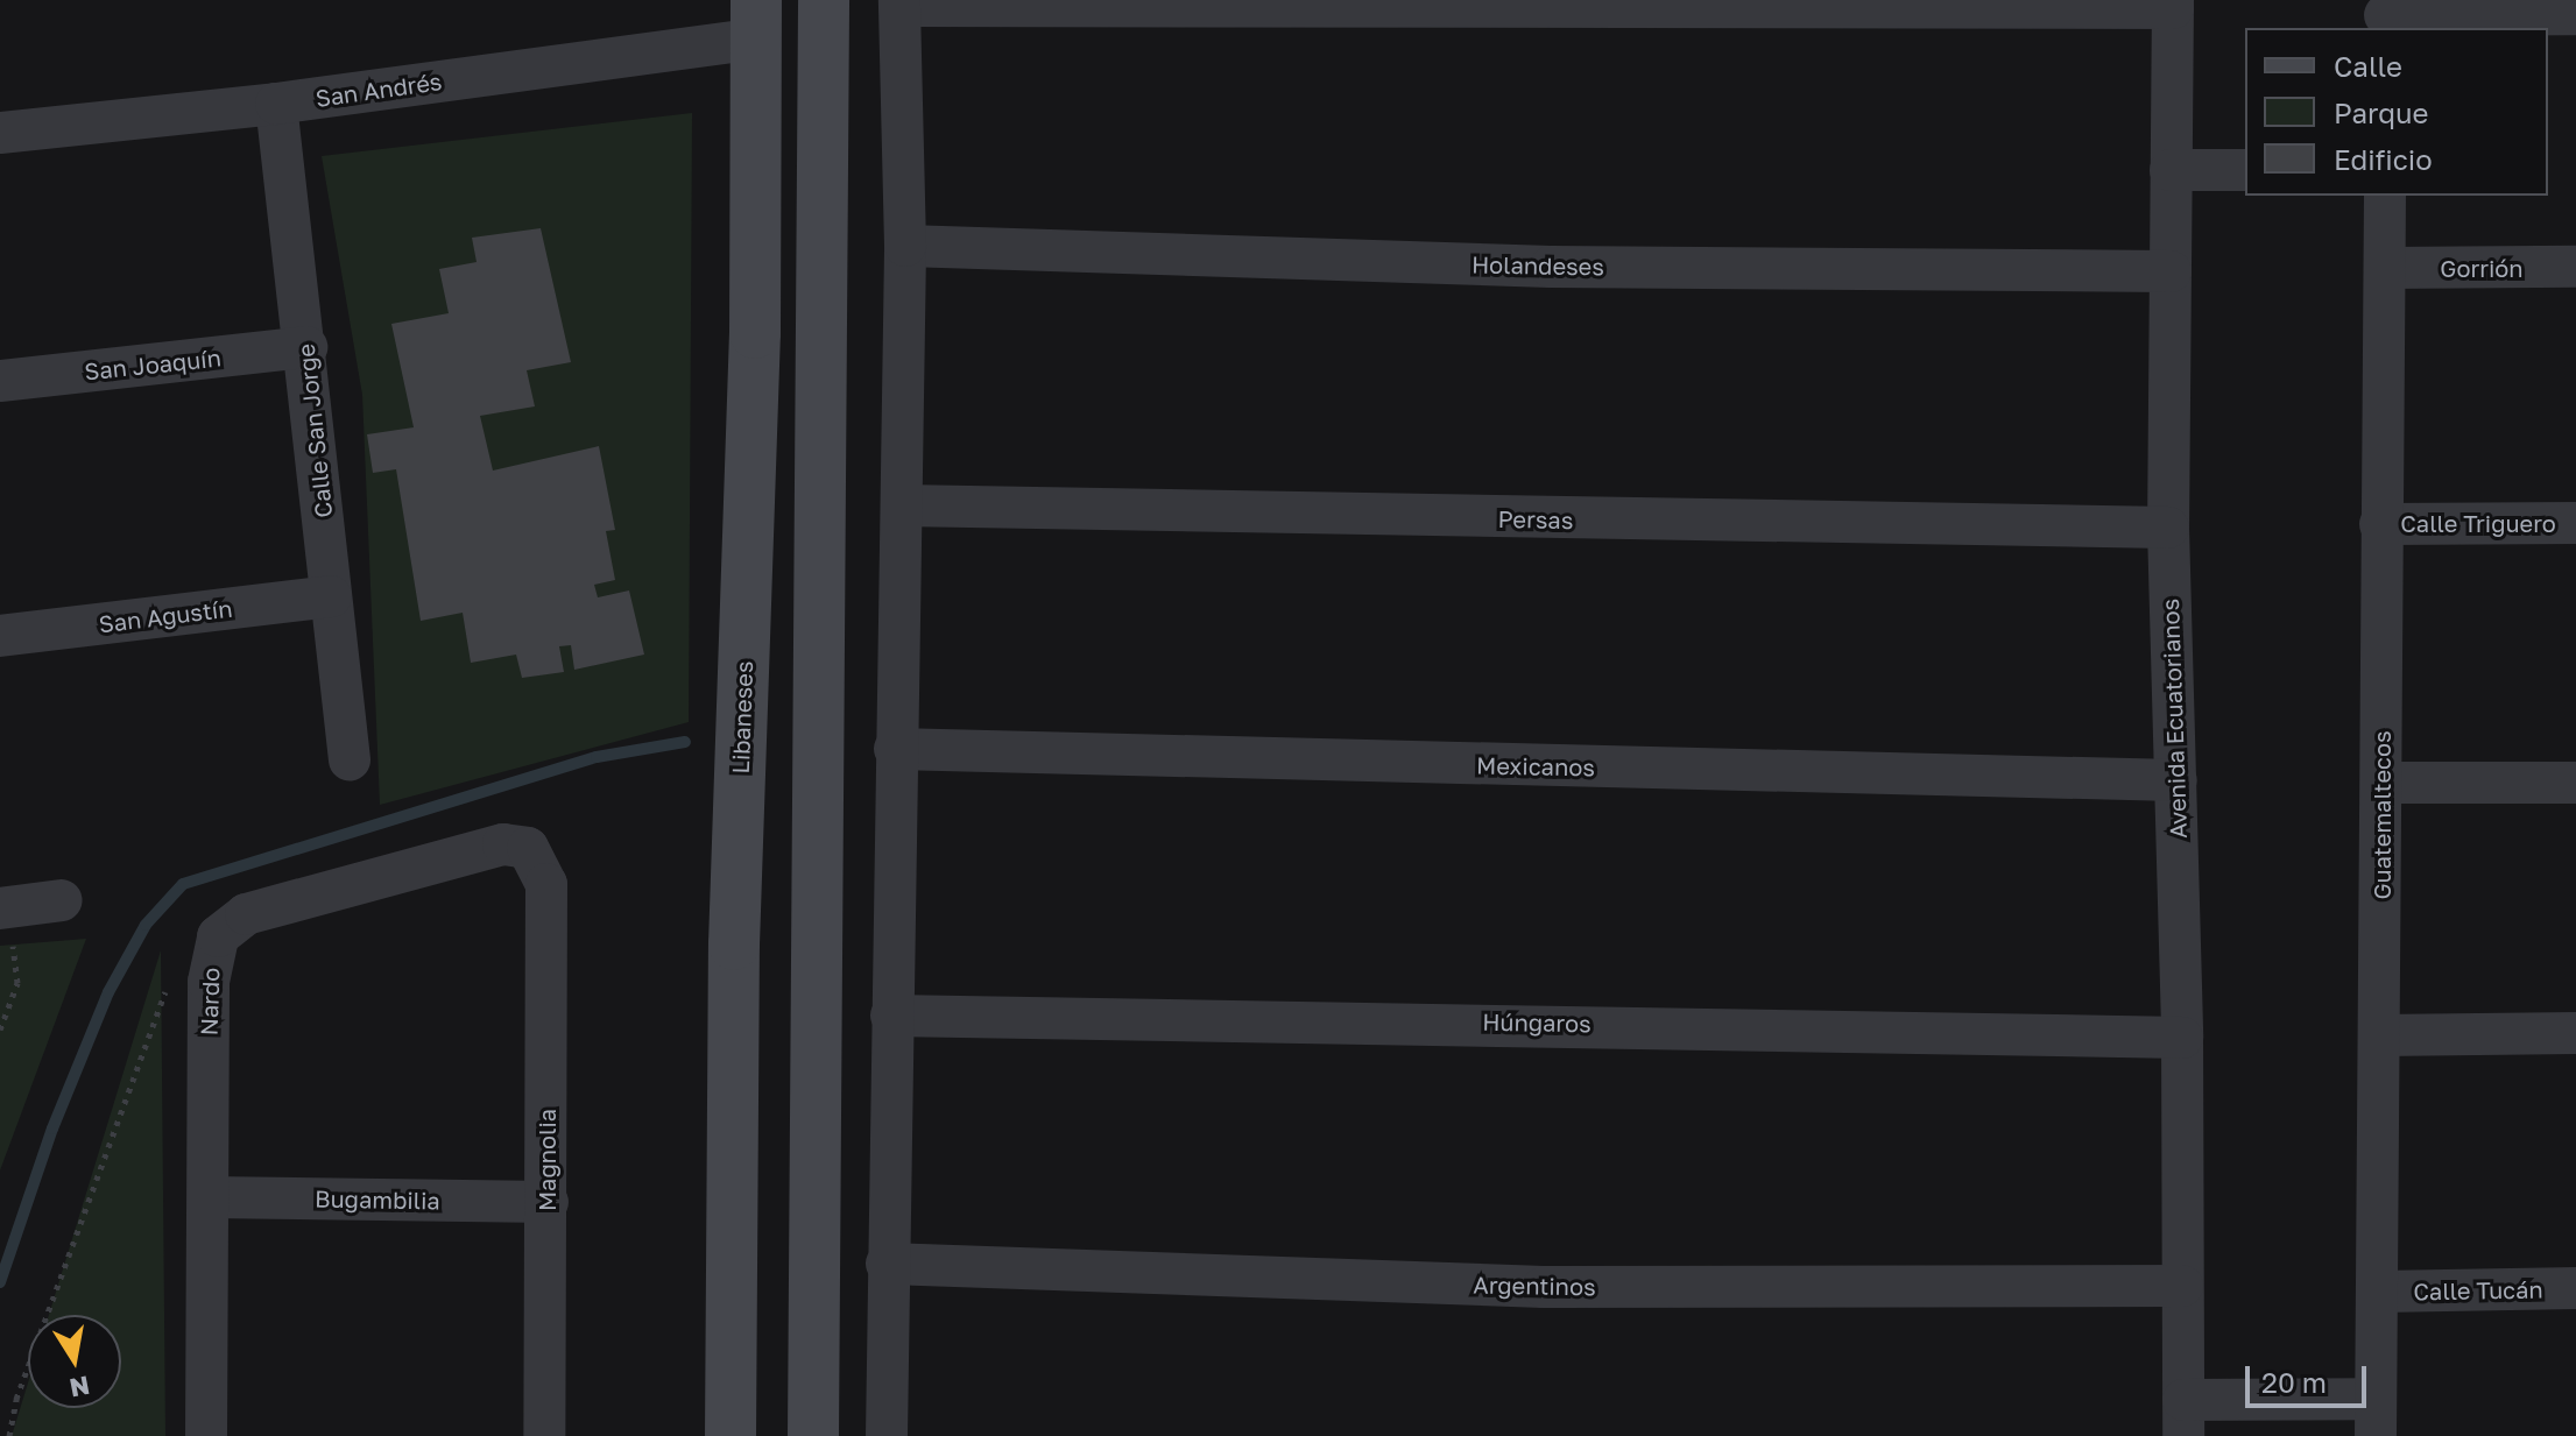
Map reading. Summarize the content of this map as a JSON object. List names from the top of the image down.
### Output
{
  "streets": {
    "main road": ["Libaneses"],
    "street": [
      "San Andrés",
      "Holandeses",
      "Gorrión",
      "San Joaquín",
      "Calle San Jorge",
      "Persas",
      "Calle Triguero",
      "San Agustín",
      "Avenida Ecuatorianos",
      "Mexicanos",
      "Guatemaltecos",
      "Nardo",
      "Húngaros",
      "Magnolia",
      "Bugambilia",
      "Argentinos",
      "Calle Tucán"
    ]
  },
  "crossings": [
    ["San Andrés", "Calle San Jorge"],
    ["San Andrés", "Libaneses"],
    ["Holandeses", "Avenida Ecuatorianos"],
    ["Gorrión", "Guatemaltecos"],
    ["San Joaquín", "Calle San Jorge"],
    ["Calle San Jorge", "San Agustín"],
    ["Persas", "Avenida Ecuatorianos"],
    ["Calle Triguero", "Guatemaltecos"],
    ["Avenida Ecuatorianos", "Mexicanos"],
    ["Avenida Ecuatorianos", "Húngaros"],
    ["Avenida Ecuatorianos", "Argentinos"],
    ["Guatemaltecos", "Calle Tucán"],
    ["Nardo", "Magnolia"],
    ["Nardo", "Bugambilia"],
    ["Magnolia", "Bugambilia"]
  ],
  "legend": ["Calle", "Parque", "Edificio"],
  "scale_bar": "20 m",
  "north": "bottom"
}
